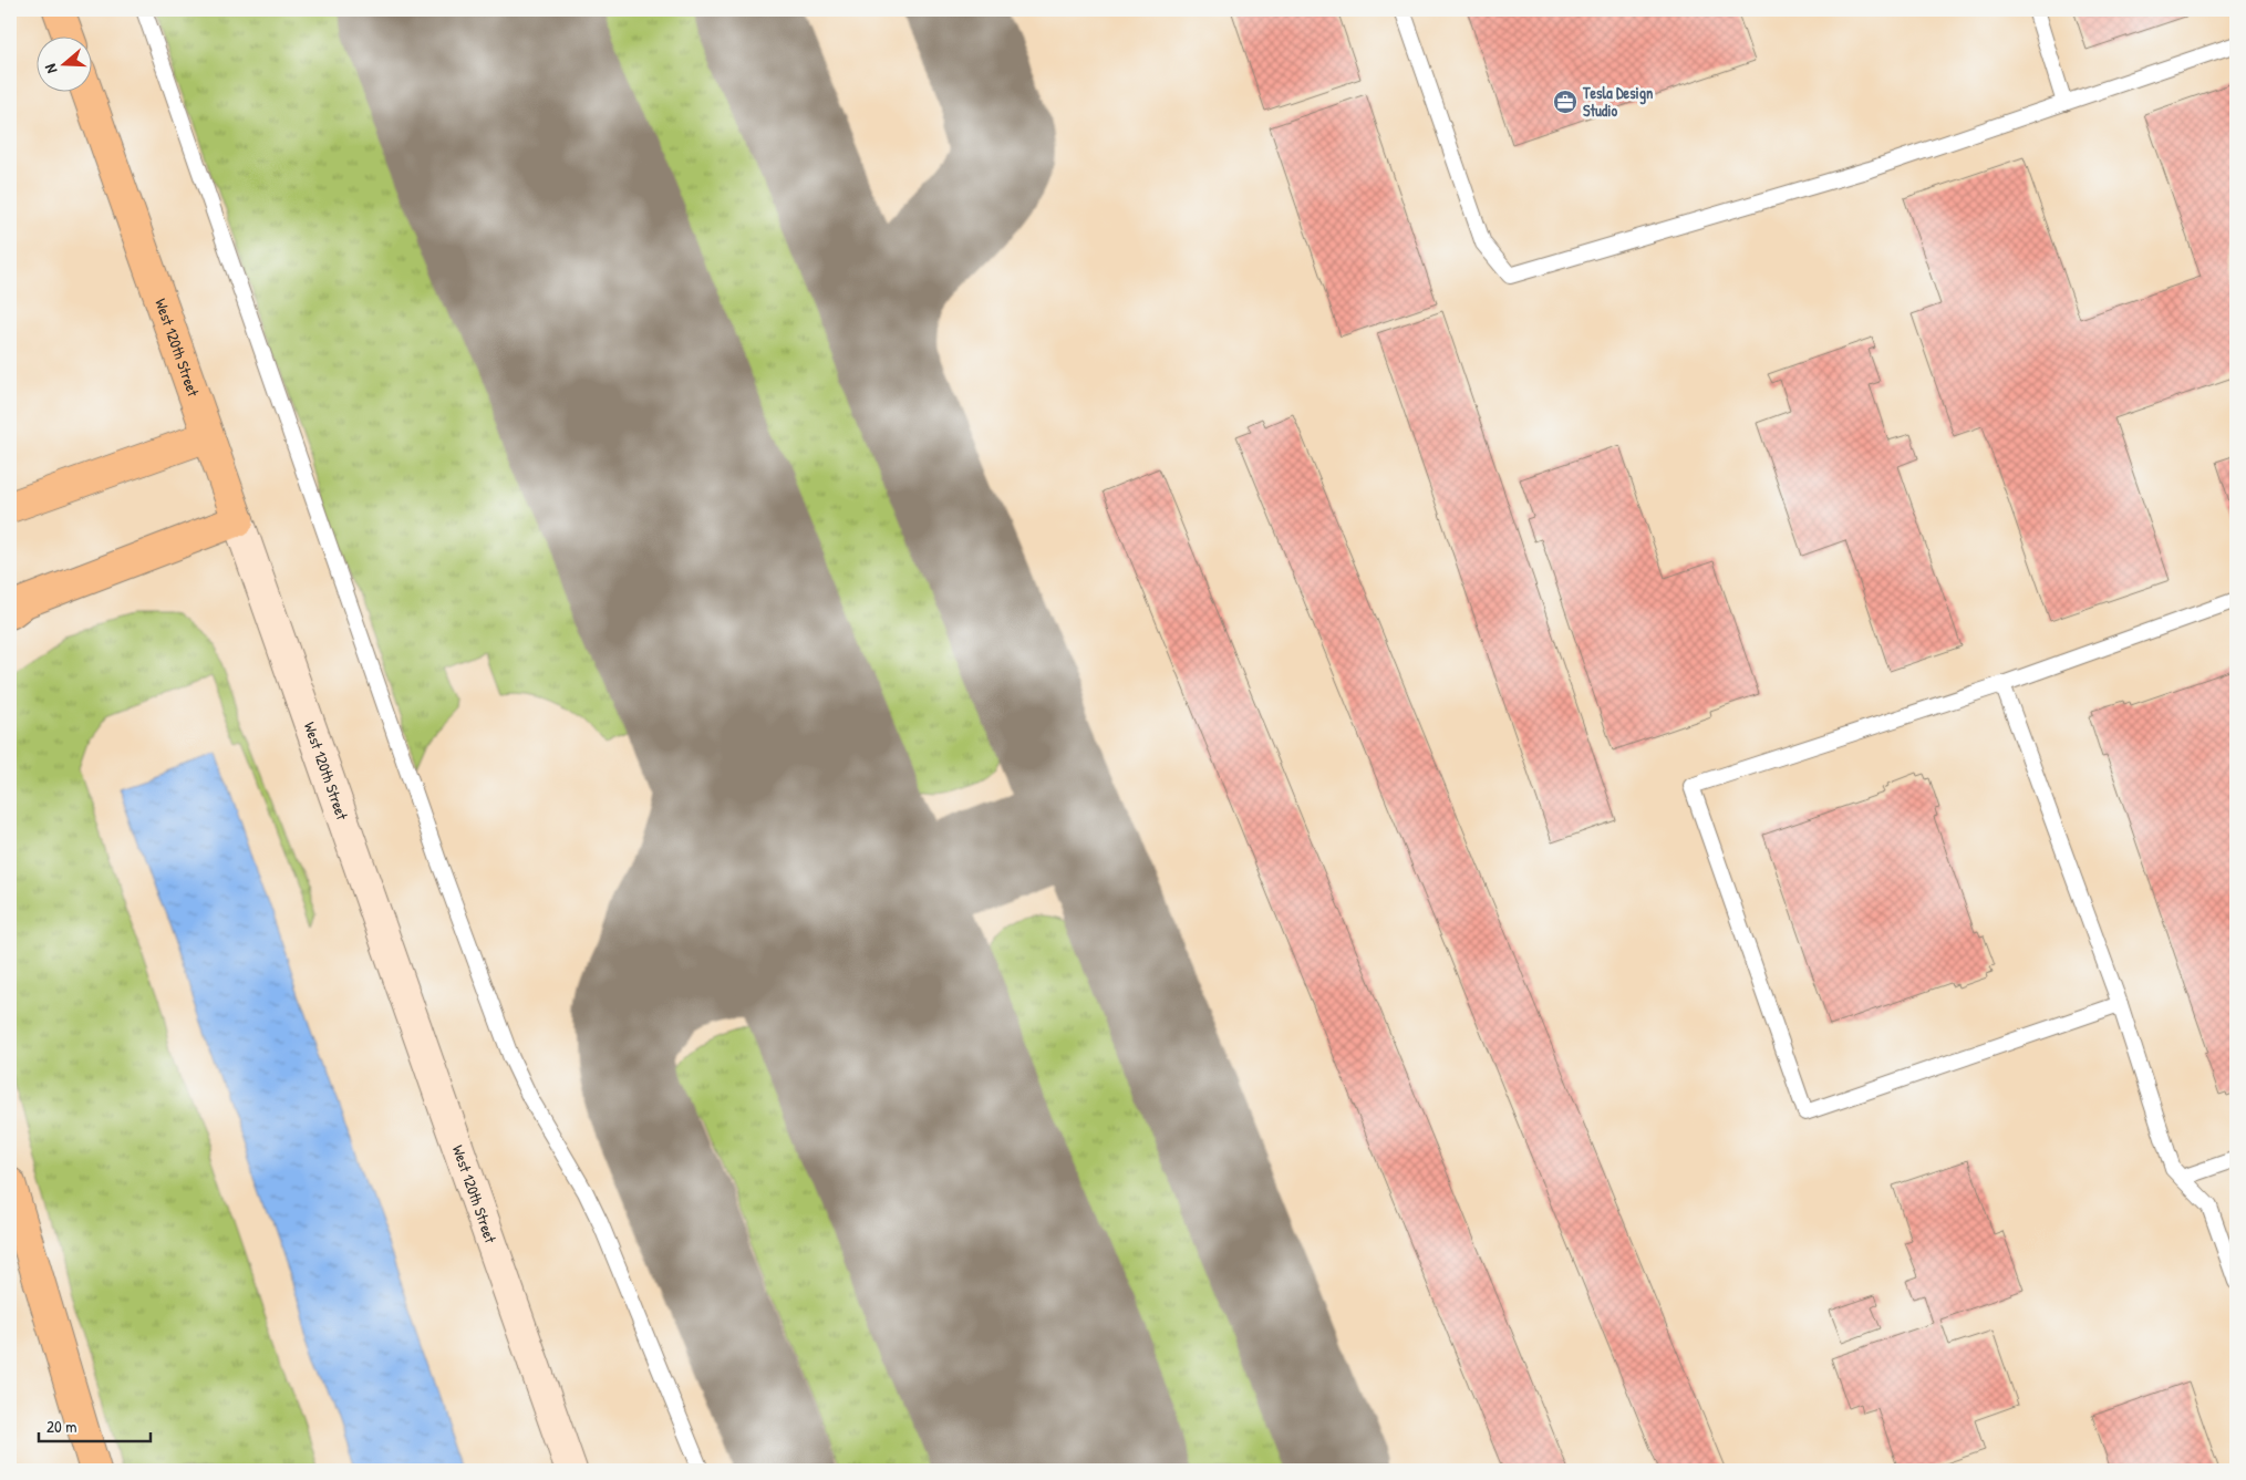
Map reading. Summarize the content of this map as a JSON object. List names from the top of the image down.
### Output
{
  "streets": {
    "main road": ["West 120th Street"]
  },
  "places": {
    "office": ["Tesla Design Studio"]
  },
  "scale_bar": "20 m",
  "north": "left"
}
